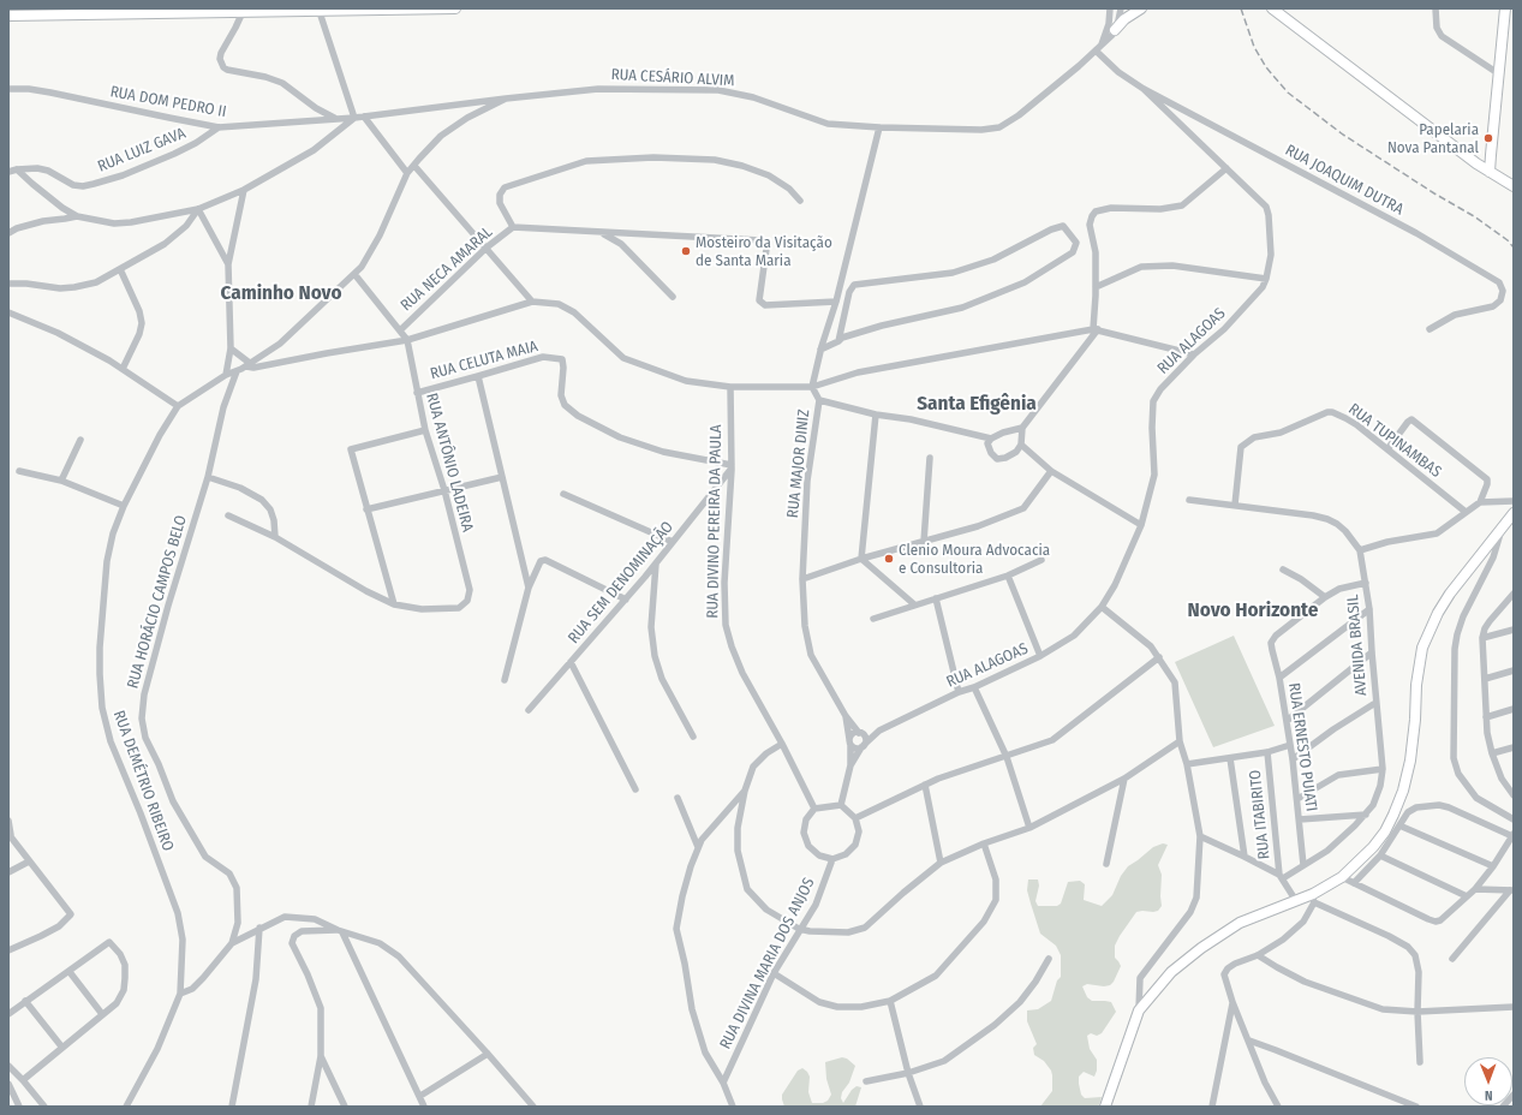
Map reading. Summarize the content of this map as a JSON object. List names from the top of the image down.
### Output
{
  "streets": {
    "street": [
      "RUA CESÁRIO ALVIM",
      "RUA DOM PEDRO II",
      "RUA LUIZ GAVA",
      "RUA JOAQUIM DUTRA",
      "RUA NECA AMARAL",
      "RUA ALAGOAS",
      "RUA CELUTA MAIA",
      "RUA TUPINAMBAS",
      "RUA ANTÔNIO LADEIRA",
      "RUA MAJOR DINIZ",
      "RUA DIVINO PEREIRA DA PAULA",
      "RUA SEM DENOMINAÇÃO",
      "RUA HORÁCIO CAMPOS BELO",
      "AVENIDA BRASIL",
      "RUA ERNESTO PUIATI",
      "RUA DEMÉTRIO RIBEIRO",
      "RUA ITABIRITO",
      "RUA DIVINA MARIA DOS ANJOS"
    ]
  },
  "crossings": [
    ["RUA CESÁRIO ALVIM", "RUA DOM PEDRO II"],
    ["RUA CESÁRIO ALVIM", "RUA JOAQUIM DUTRA"],
    ["RUA DOM PEDRO II", "RUA LUIZ GAVA"],
    ["RUA JOAQUIM DUTRA", "RUA ALAGOAS"],
    ["RUA NECA AMARAL", "RUA ANTÔNIO LADEIRA"],
    ["RUA ALAGOAS", "RUA MAJOR DINIZ"],
    ["RUA ALAGOAS", "RUA DIVINO PEREIRA DA PAULA"],
    ["RUA ALAGOAS", "RUA DIVINA MARIA DOS ANJOS"],
    ["RUA CELUTA MAIA", "RUA ANTÔNIO LADEIRA"],
    ["RUA CELUTA MAIA", "RUA DIVINO PEREIRA DA PAULA"],
    ["RUA CELUTA MAIA", "RUA SEM DENOMINAÇÃO"],
    ["RUA TUPINAMBAS", "AVENIDA BRASIL"],
    ["RUA DIVINO PEREIRA DA PAULA", "RUA SEM DENOMINAÇÃO"],
    ["RUA DIVINO PEREIRA DA PAULA", "RUA DIVINA MARIA DOS ANJOS"],
    ["RUA HORÁCIO CAMPOS BELO", "RUA DEMÉTRIO RIBEIRO"],
    ["AVENIDA BRASIL", "RUA ERNESTO PUIATI"],
    ["AVENIDA BRASIL", "RUA ITABIRITO"]
  ],
  "districts": ["Caminho Novo", "Santa Efigênia", "Novo Horizonte"],
  "places": ["Papelaria Nova Pantanal", "Mosteiro da Visitação de Santa Maria", "Clenio Moura Advocacia e Consultoria"],
  "north": "bottom"
}
